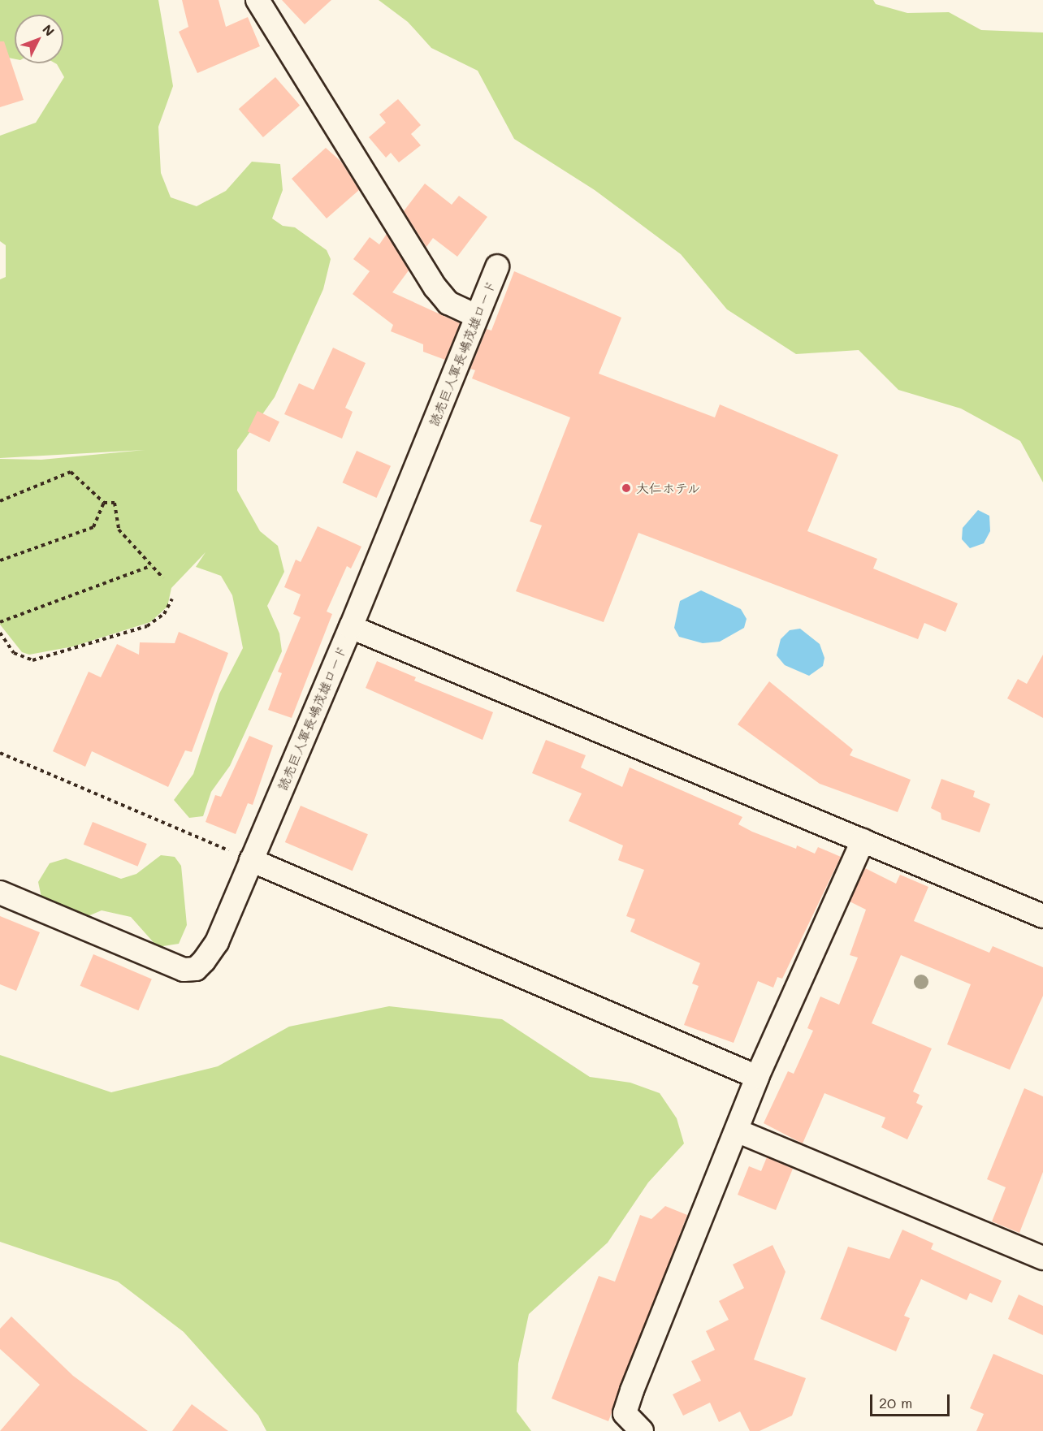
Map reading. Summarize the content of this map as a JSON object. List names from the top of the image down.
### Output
{
  "streets": {
    "street": ["読売巨人軍長嶋茂雄ロード"]
  },
  "places": ["大仁ホテル"],
  "scale_bar": "20 m",
  "north": "top right"
}
